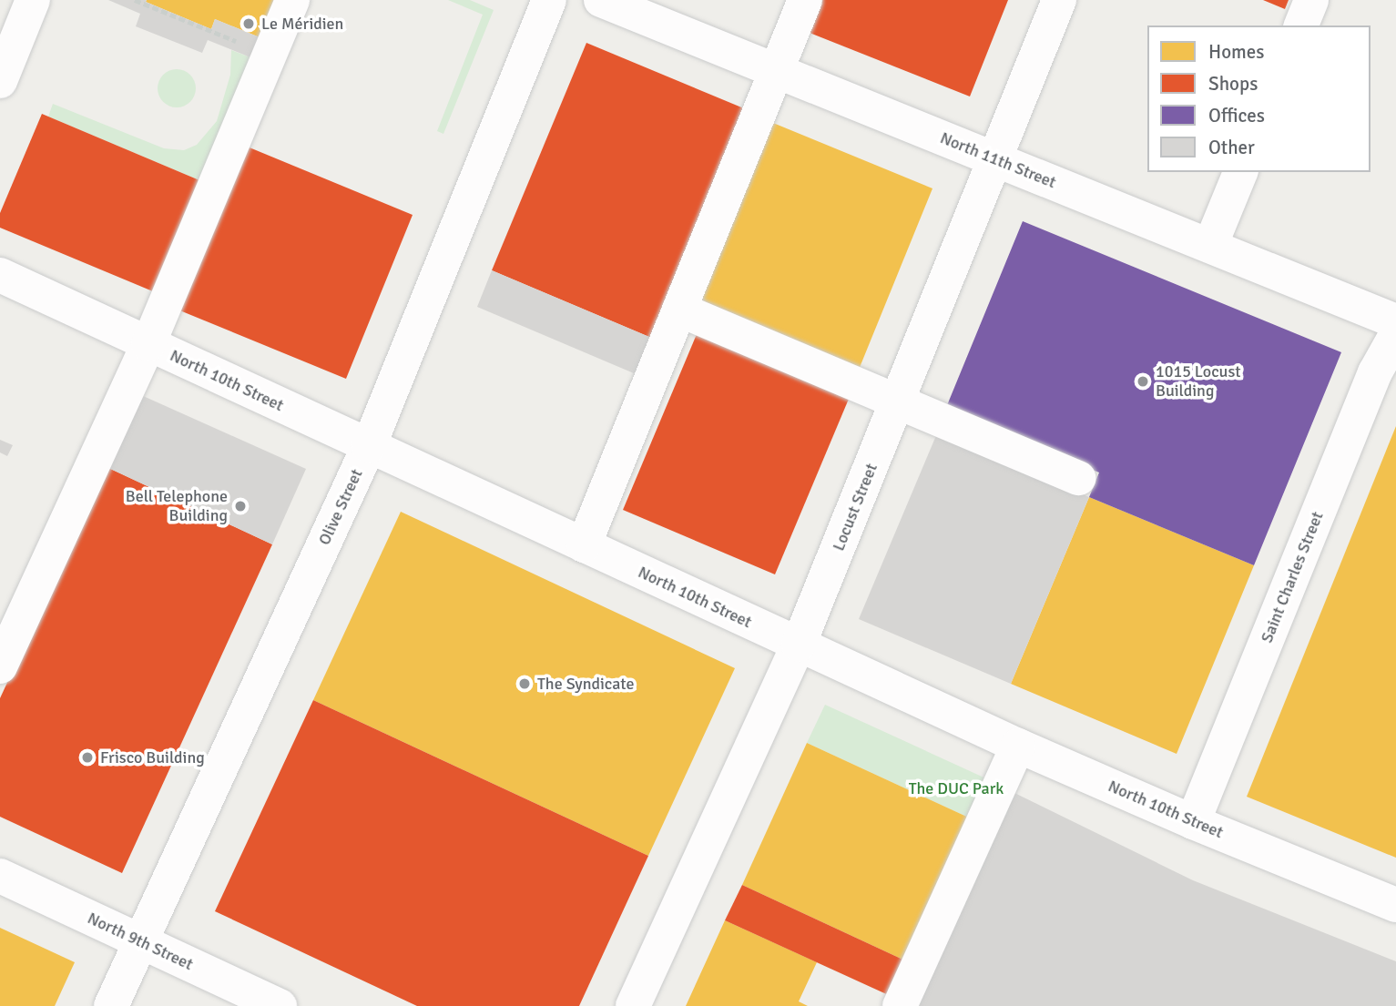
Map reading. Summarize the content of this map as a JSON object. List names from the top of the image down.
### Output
{
  "streets": {
    "street": [
      "North 11th Street",
      "North 10th Street",
      "Olive Street",
      "Locust Street",
      "Saint Charles Street",
      "North 9th Street"
    ]
  },
  "crossings": [
    ["North 11th Street", "Locust Street"],
    ["North 10th Street", "Olive Street"],
    ["North 10th Street", "Locust Street"],
    ["North 10th Street", "Saint Charles Street"],
    ["Olive Street", "North 9th Street"]
  ],
  "parks": ["The DUC Park"],
  "places": [
    "Le Méridien",
    "1015 Locust Building",
    "Bell Telephone Building",
    "The Syndicate",
    "Frisco Building"
  ],
  "legend": [
    "Homes",
    "Shops",
    "Offices",
    "Other"
  ]
}
